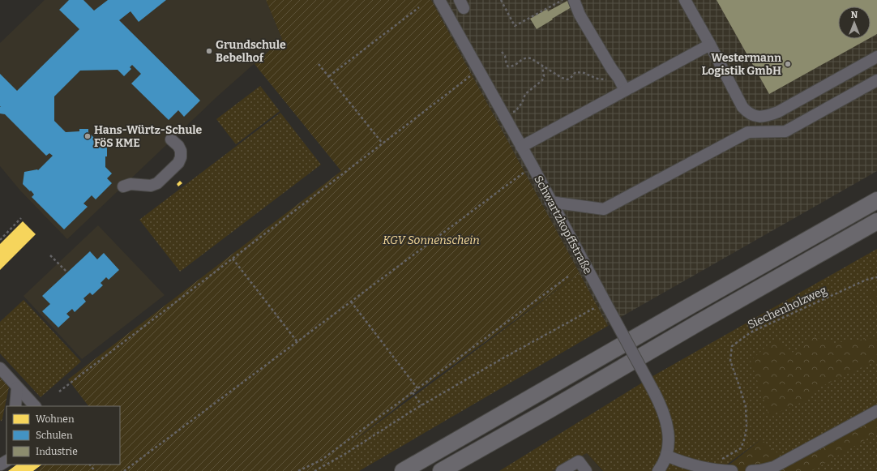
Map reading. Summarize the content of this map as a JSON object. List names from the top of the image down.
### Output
{
  "streets": {
    "street": ["Schwartzkopffstraße"],
    "path": ["Siechenholzweg"]
  },
  "parks": ["KGV Sonnenschein"],
  "places": ["Grundschule Bebelhof", "Westermann Logistik GmbH", "Hans-Würtz-Schule FöS KME"],
  "legend": ["Wohnen", "Schulen", "Industrie"],
  "north": "top"
}
